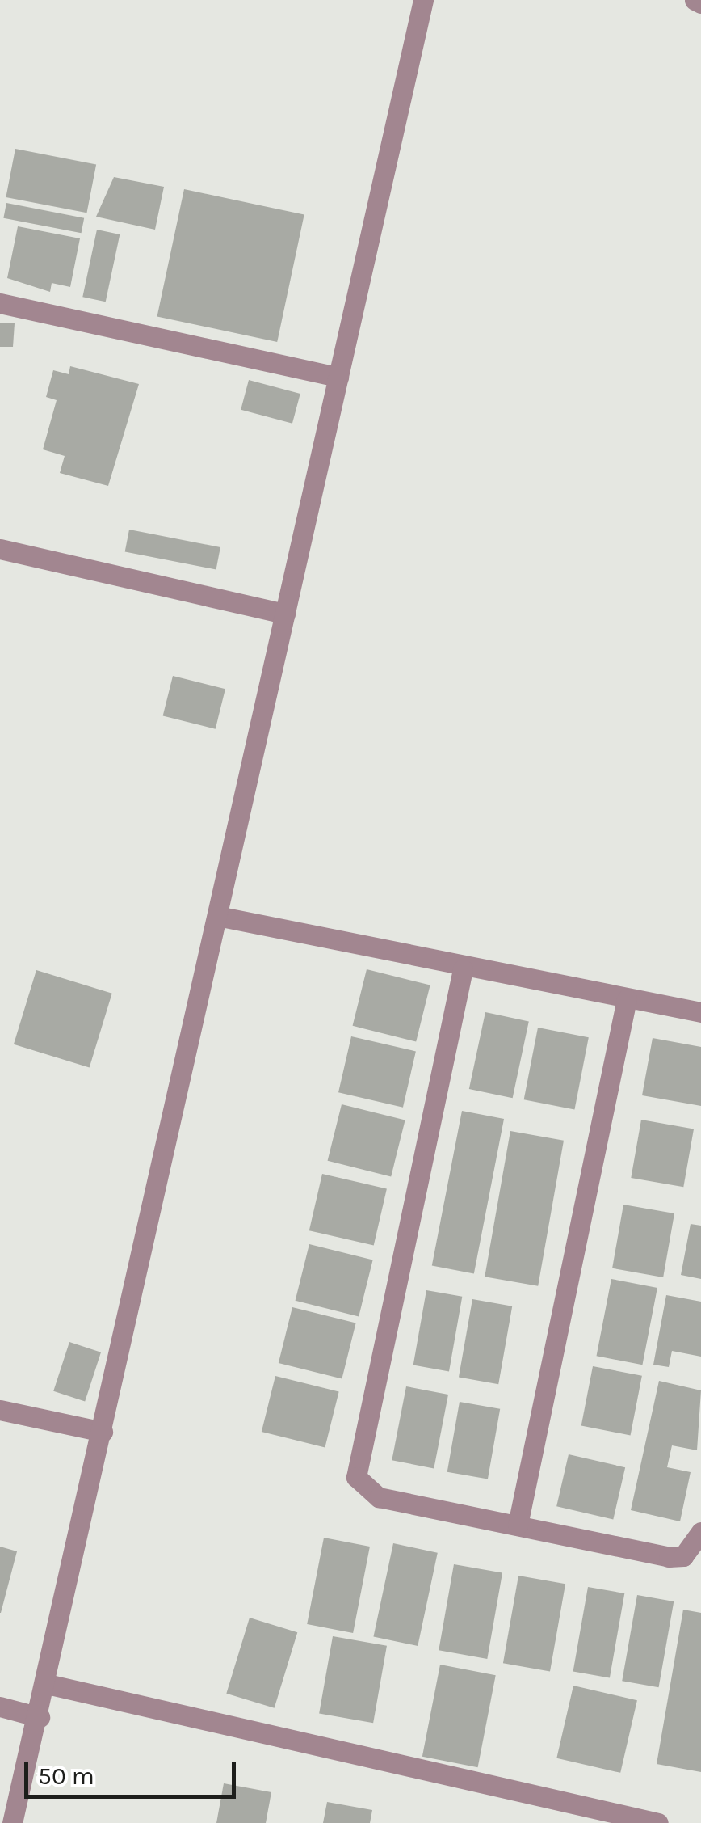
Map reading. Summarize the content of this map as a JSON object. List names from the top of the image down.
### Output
{
  "scale_bar": "50 m"
}
